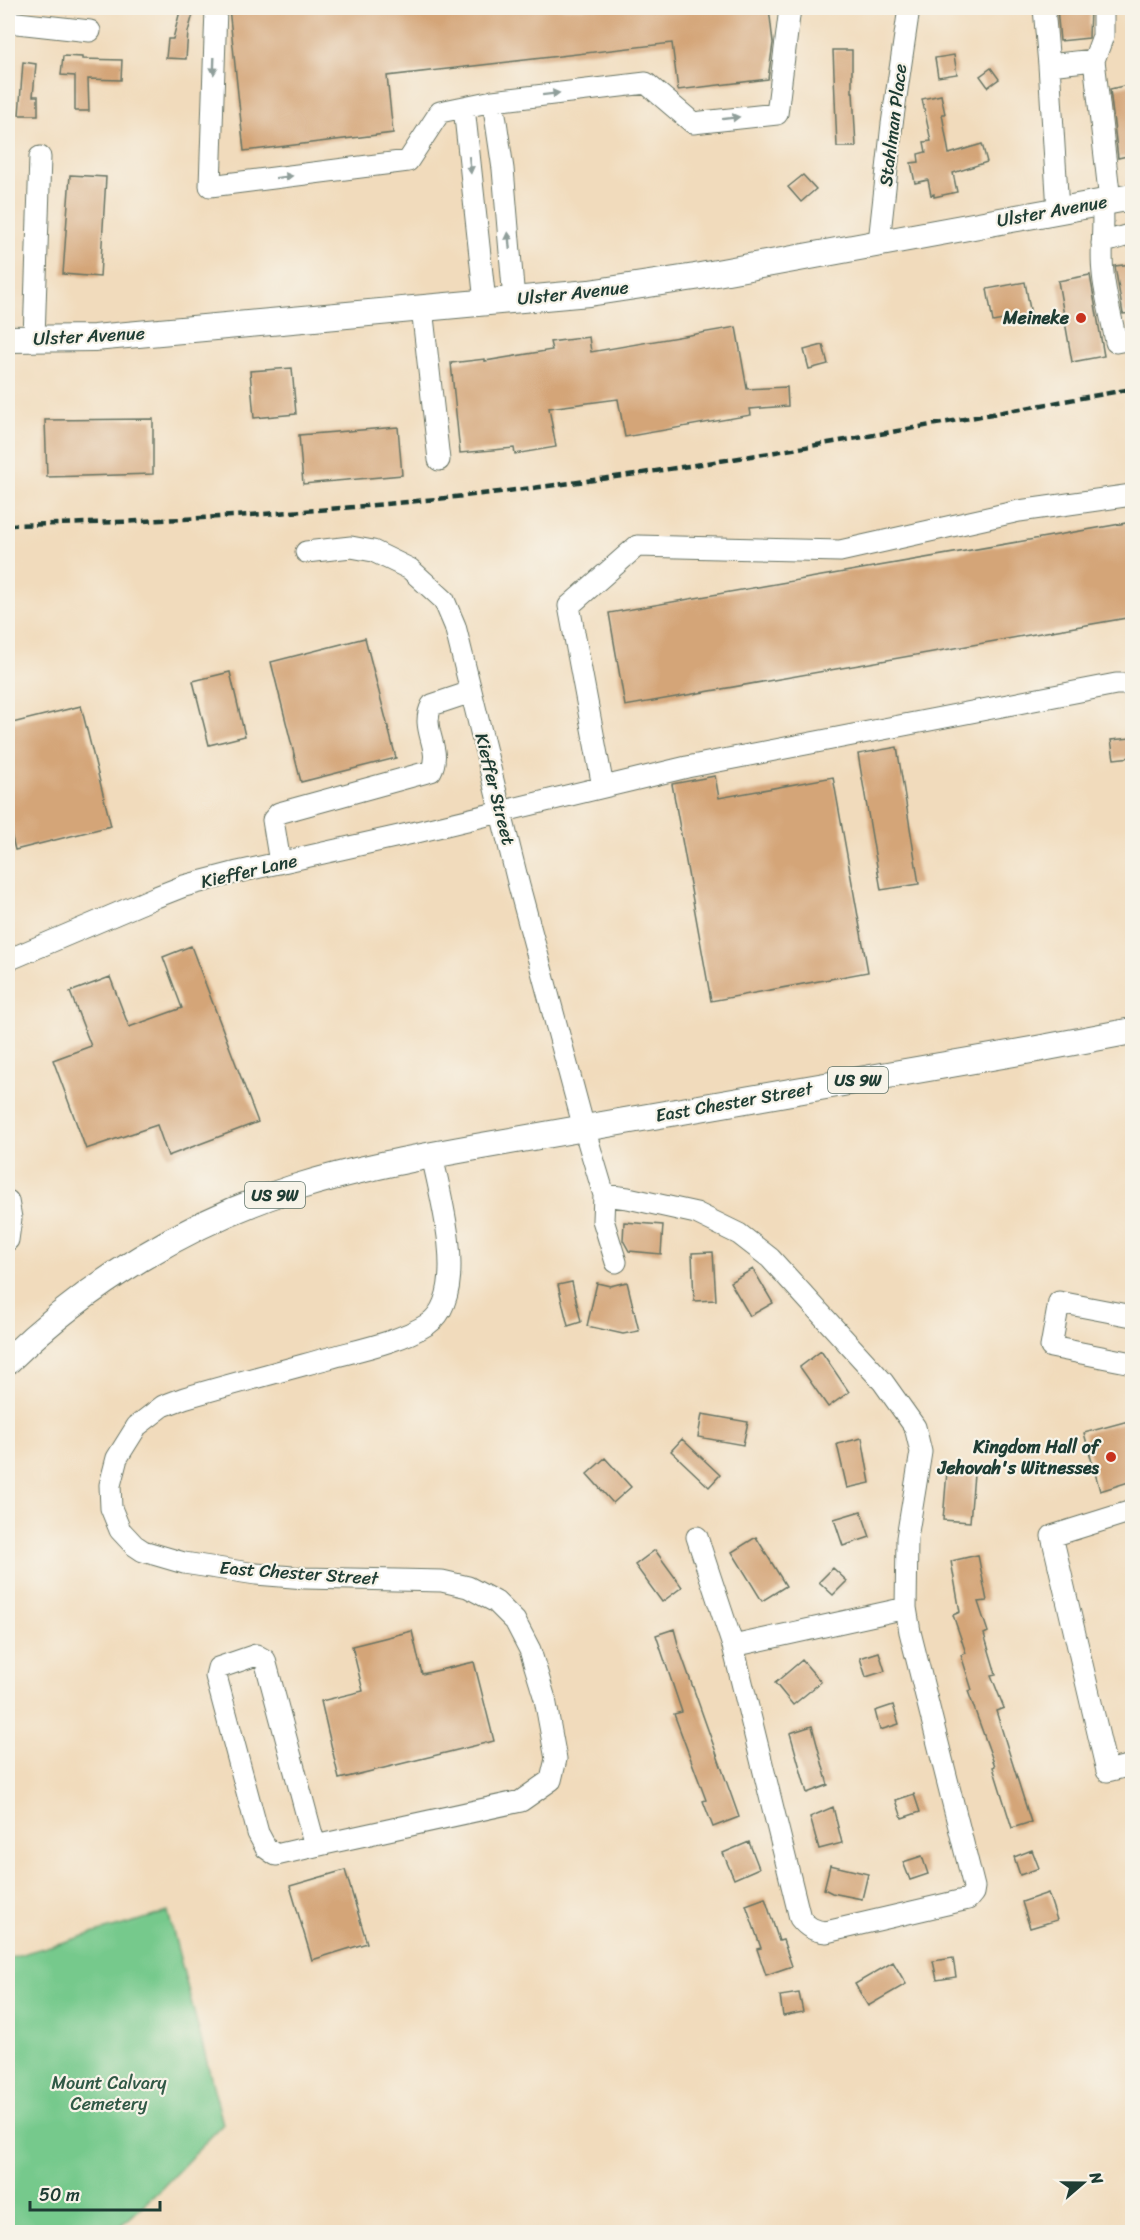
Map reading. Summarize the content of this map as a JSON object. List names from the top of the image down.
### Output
{
  "streets": {
    "main road": ["Ulster Avenue", "US 9W", "East Chester Street"],
    "street": ["Stahlman Place", "Kieffer Street", "Kieffer Lane"]
  },
  "crossings": [
    ["Stahlman Place", "Ulster Avenue"],
    ["Kieffer Street", "Kieffer Lane"],
    ["Kieffer Street", "US 9W"],
    ["Kieffer Street", "East Chester Street"],
    ["US 9W", "East Chester Street"]
  ],
  "parks": ["Mount Calvary Cemetery"],
  "places": ["Meineke", "Kingdom Hall of Jehovah's Witnesses"],
  "scale_bar": "50 m",
  "north": "right"
}
